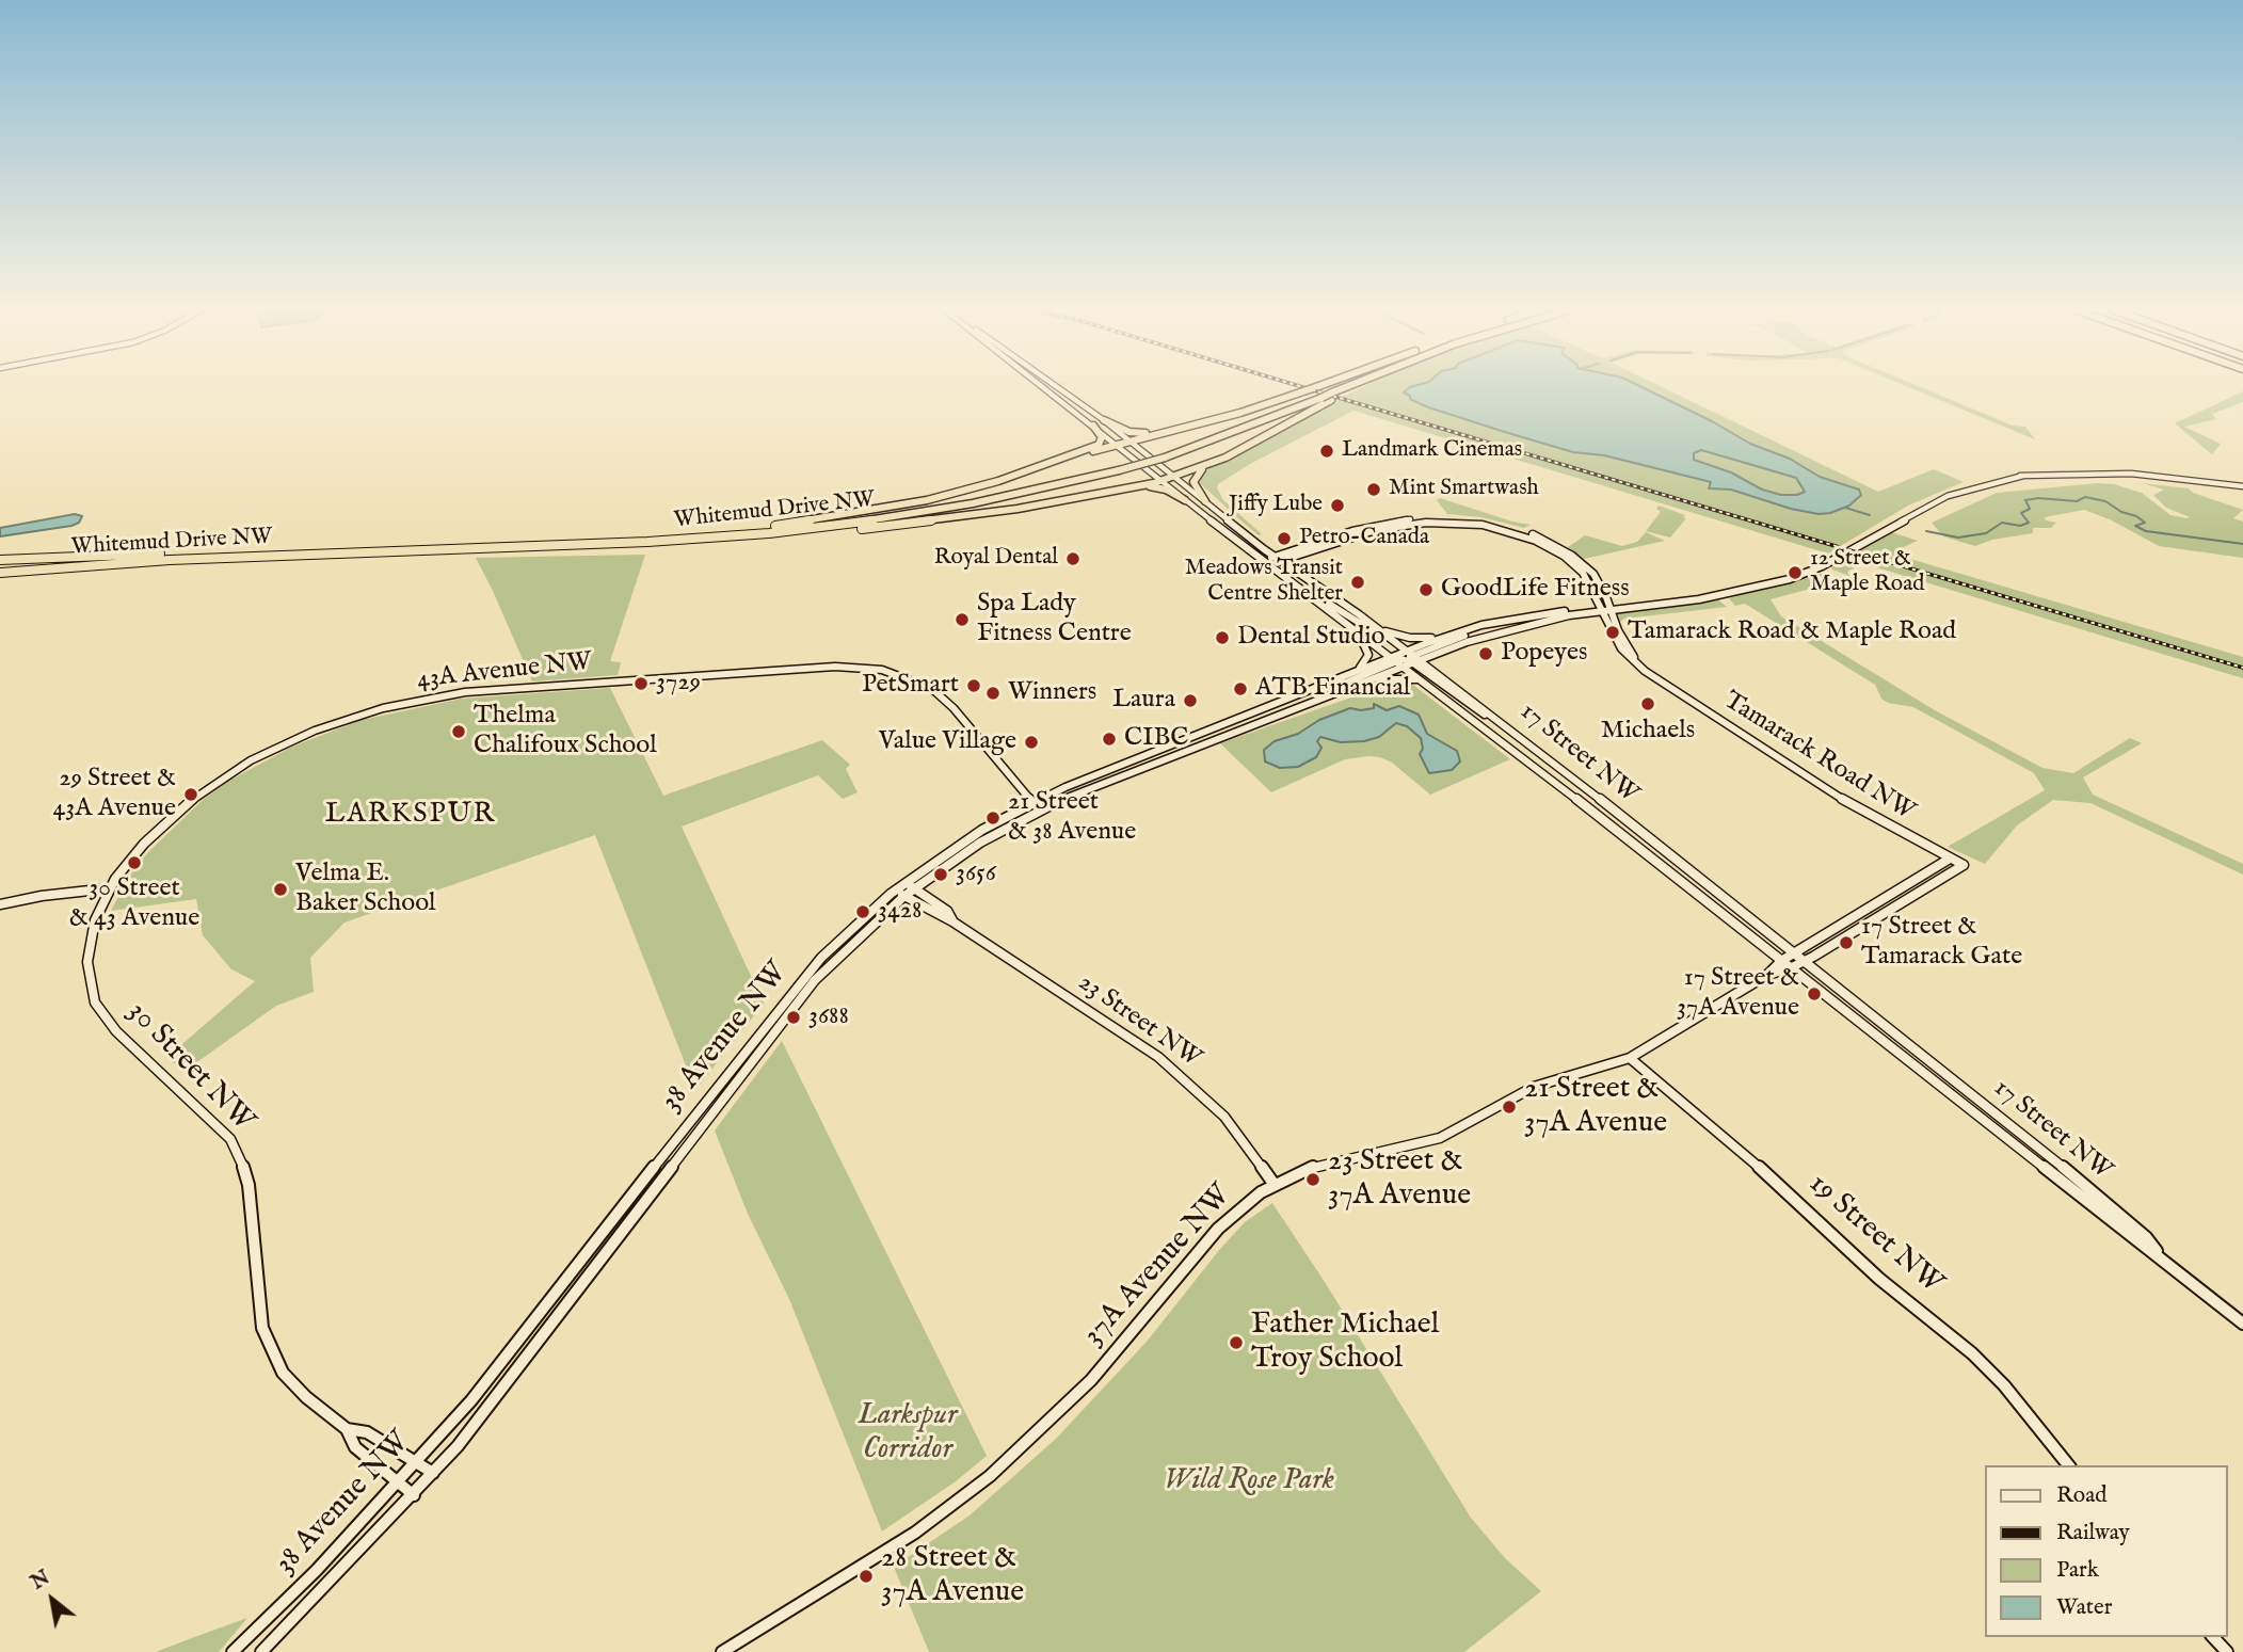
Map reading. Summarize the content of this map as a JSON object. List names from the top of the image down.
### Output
{
  "streets": {
    "highway": ["Whitemud Drive NW"],
    "street": [
      "43A Avenue NW",
      "17 Street NW",
      "Tamarack Road NW",
      "23 Street NW",
      "38 Avenue NW",
      "30 Street NW",
      "19 Street NW",
      "37A Avenue NW"
    ]
  },
  "crossings": [
    ["43A Avenue NW", "38 Avenue NW"],
    ["43A Avenue NW", "30 Street NW"],
    ["17 Street NW", "Tamarack Road NW"],
    ["17 Street NW", "38 Avenue NW"],
    ["17 Street NW", "37A Avenue NW"],
    ["Tamarack Road NW", "37A Avenue NW"],
    ["23 Street NW", "38 Avenue NW"],
    ["23 Street NW", "37A Avenue NW"],
    ["38 Avenue NW", "30 Street NW"],
    ["19 Street NW", "37A Avenue NW"]
  ],
  "districts": ["LARKSPUR"],
  "parks": ["Larkspur Corridor", "Wild Rose Park"],
  "places": [
    "Landmark Cinemas",
    "Mint Smartwash",
    "Jiffy Lube",
    "Petro-Canada",
    "Royal Dental",
    "12 Street & Maple Road",
    "Meadows Transit Centre Shelter",
    "GoodLife Fitness",
    "Spa Lady Fitness Centre",
    "Tamarack Road & Maple Road",
    "Dental Studio",
    "Popeyes",
    "3729",
    "PetSmart",
    "ATB Financial",
    "Winners",
    "Laura",
    "Michaels",
    "Thelma Chalifoux School",
    "CIBC",
    "Value Village",
    "29 Street & 43A Avenue",
    "21 Street & 38 Avenue",
    "30 Street & 43 Avenue",
    "3656",
    "Velma E. Baker School",
    "3428",
    "17 Street & Tamarack Gate",
    "17 Street & 37A Avenue",
    "3688",
    "21 Street & 37A Avenue",
    "23 Street & 37A Avenue",
    "Father Michael Troy School",
    "28 Street & 37A Avenue"
  ],
  "legend": [
    "Road",
    "Railway",
    "Park",
    "Water"
  ],
  "north": "top left"
}
